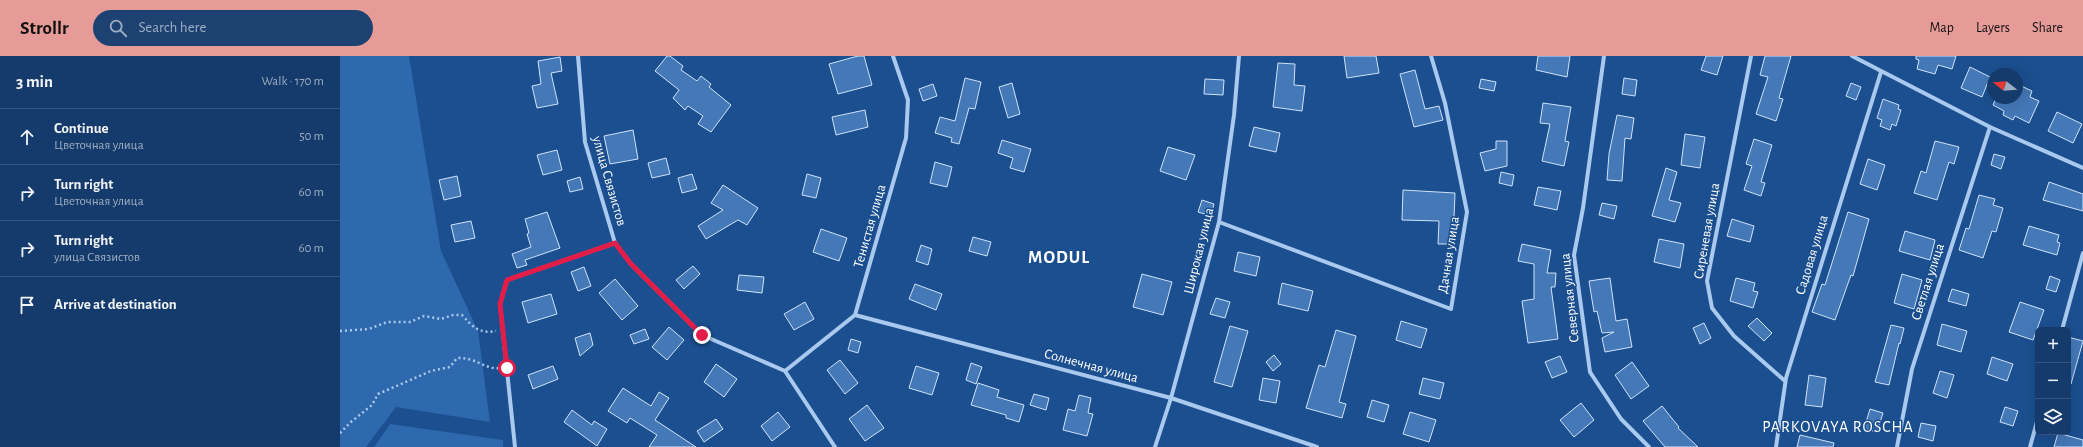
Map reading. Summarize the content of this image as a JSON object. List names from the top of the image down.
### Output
{
  "streets": {
    "street": [
      "улица Связистов",
      "Тенистая улица",
      "Сиреневая улица",
      "Широкая улица",
      "Дачная улица",
      "Садовая улица",
      "Светлая улица",
      "Северная улица",
      "Солнечная улица"
    ]
  },
  "crossings": [
    ["Тенистая улица", "Солнечная улица"],
    ["Сиреневая улица", "Садовая улица"],
    ["Широкая улица", "Дачная улица"],
    ["Широкая улица", "Солнечная улица"]
  ],
  "districts": ["MODUL", "PARKOVAYA ROSCHA"],
  "north": "left",
  "page": {
    "header": "Strollr",
    "search": "Search here",
    "nav": ["Map", "Layers", "Share"],
    "heading": ["3 min", "Walk · 170 m"],
    "list": [
      ["Continue", "Цветочная улица", "50 m"],
      ["Turn right", "Цветочная улица", "60 m"],
      ["Turn right", "улица Связистов", "60 m"],
      "Arrive at destination"
    ],
    "map_buttons": ["+", "−"]
  }
}
